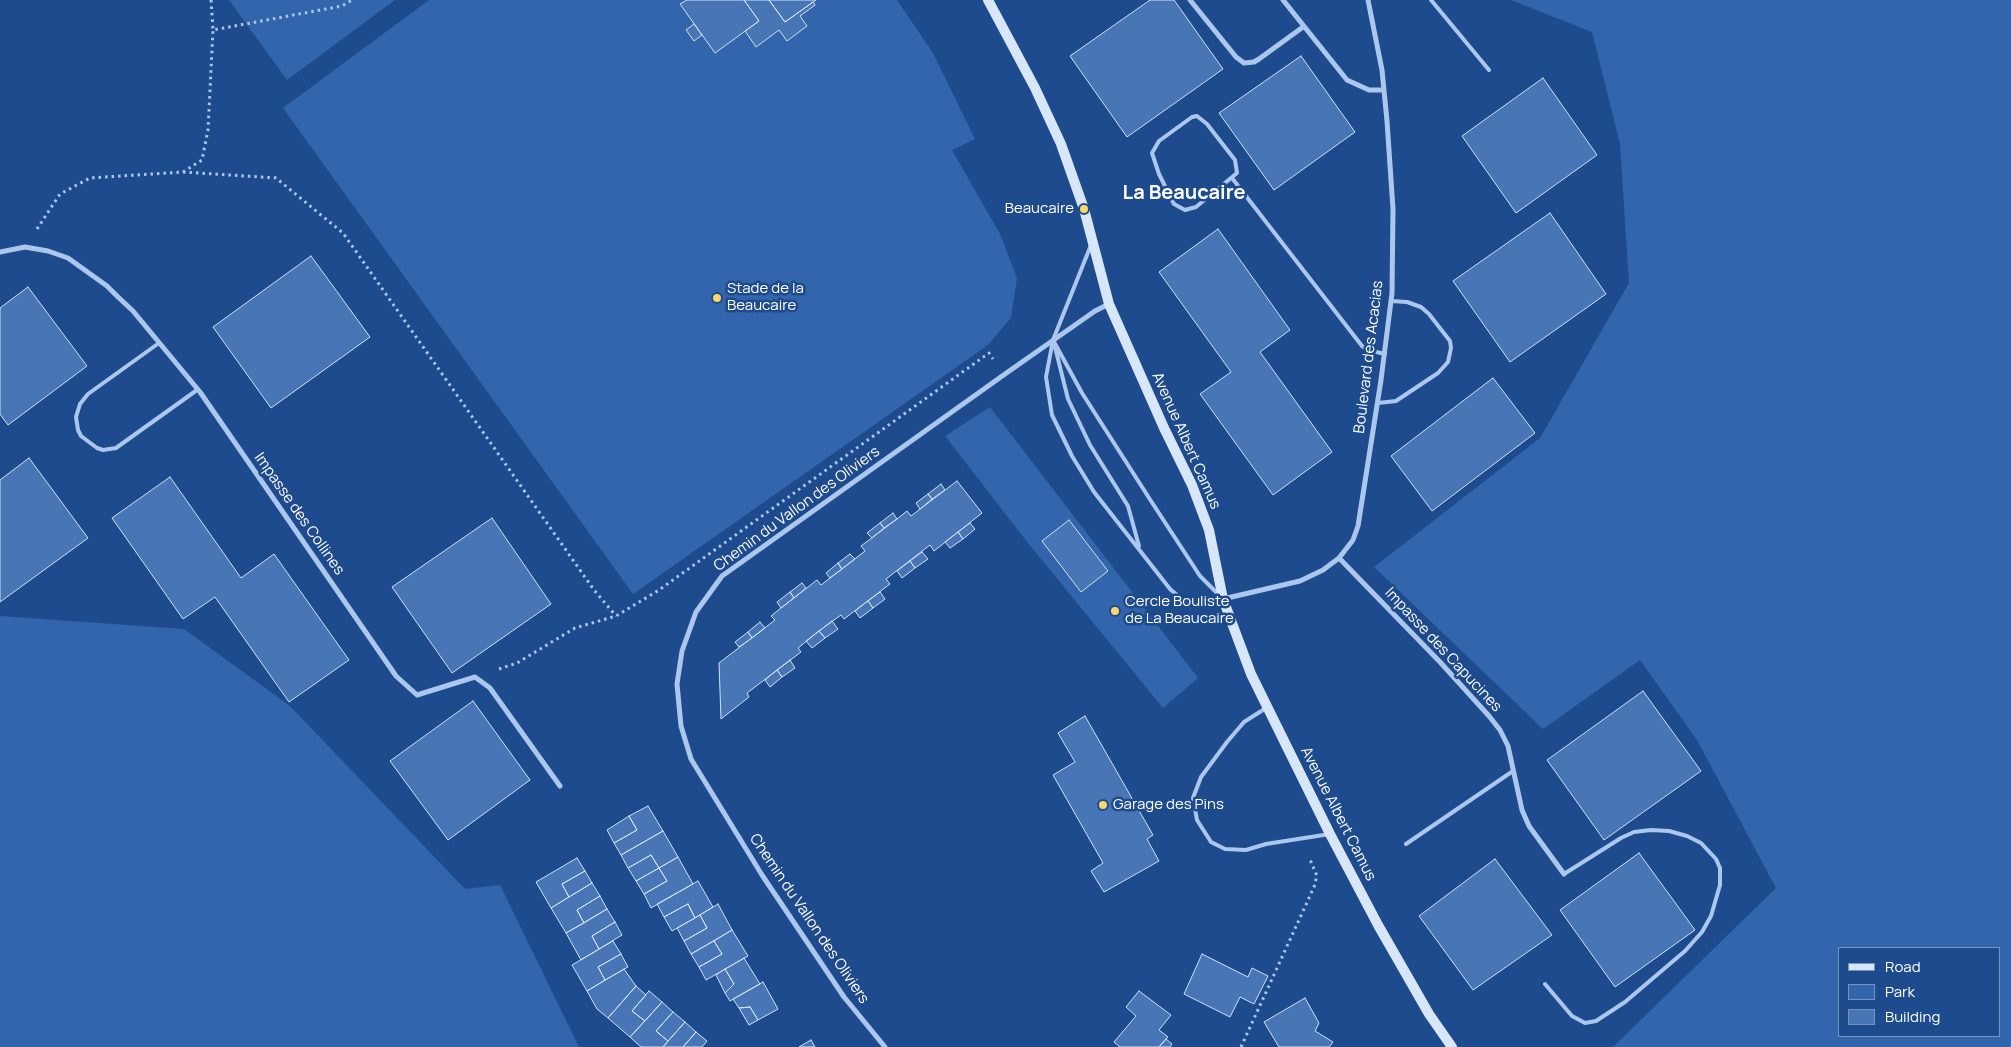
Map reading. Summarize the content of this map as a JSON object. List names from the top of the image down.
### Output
{
  "streets": {
    "street": [
      "Boulevard des Acacias",
      "Avenue Albert Camus",
      "Chemin du Vallon des Oliviers",
      "Impasse des Collines",
      "Impasse des Capucines"
    ]
  },
  "crossings": [
    ["Boulevard des Acacias", "Avenue Albert Camus"],
    ["Boulevard des Acacias", "Impasse des Capucines"],
    ["Avenue Albert Camus", "Chemin du Vallon des Oliviers"]
  ],
  "districts": ["La Beaucaire"],
  "places": [
    "Beaucaire",
    "Stade de la Beaucaire",
    "Cercle Bouliste de La Beaucaire",
    "Garage des Pins"
  ],
  "legend": ["Road", "Park", "Building"]
}
